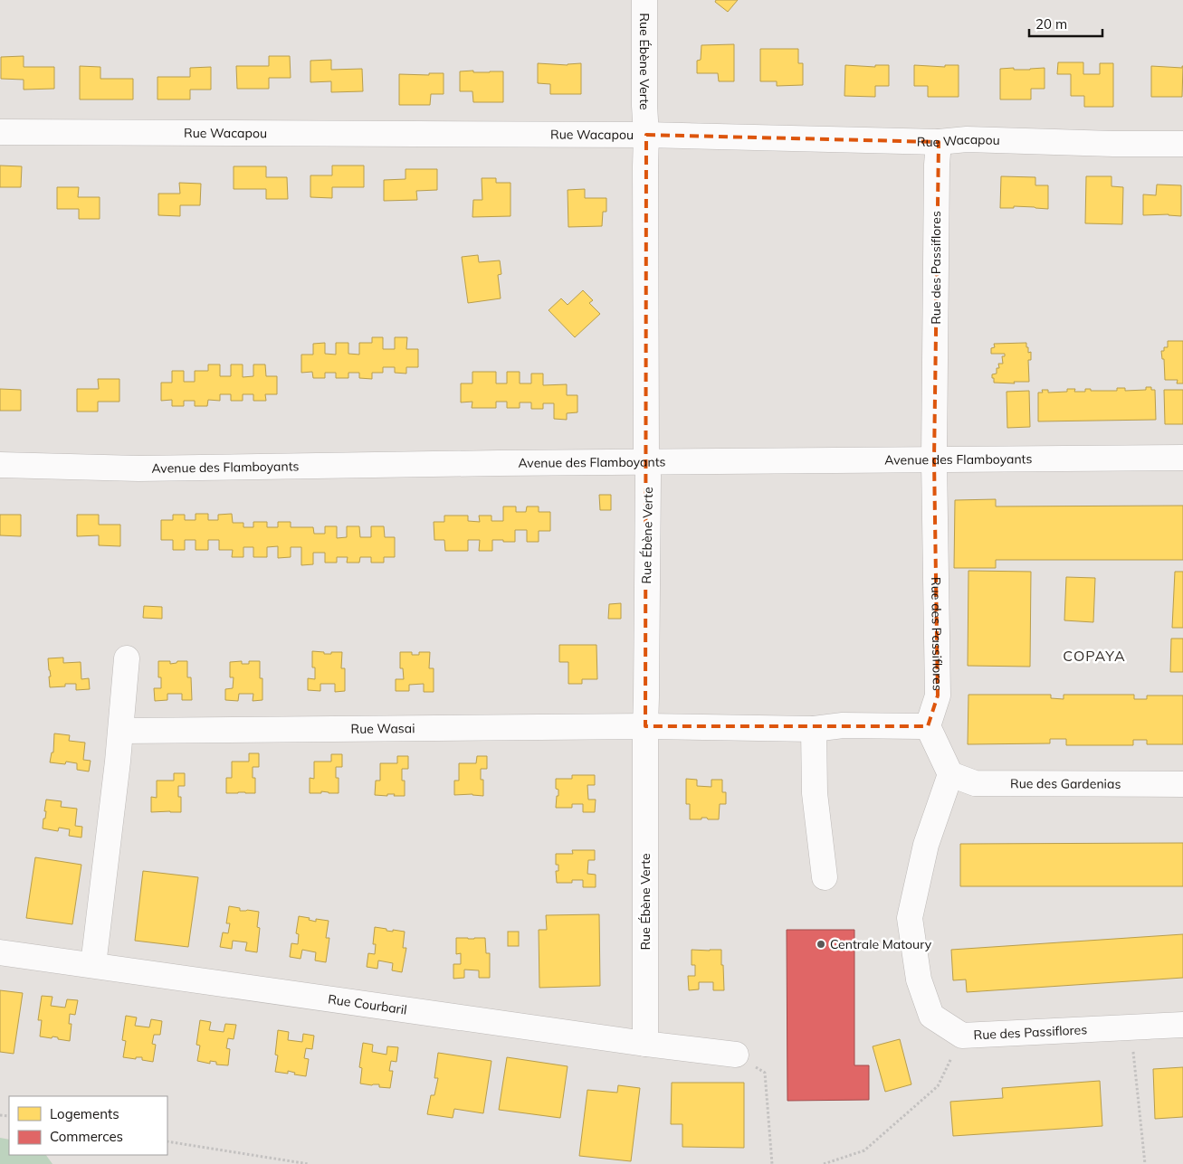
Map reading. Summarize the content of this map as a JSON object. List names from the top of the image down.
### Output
{
  "streets": {
    "street": [
      "Rue Ébène Verte",
      "Rue Wacapou",
      "Rue des Passiflores",
      "Avenue des Flamboyants",
      "Rue Wasai",
      "Rue des Gardenias",
      "Rue Courbaril"
    ]
  },
  "crossings": [
    ["Rue Ébène Verte", "Rue Wacapou"],
    ["Rue Ébène Verte", "Avenue des Flamboyants"],
    ["Rue Ébène Verte", "Rue Wasai"],
    ["Rue Ébène Verte", "Rue Courbaril"],
    ["Rue Wacapou", "Rue des Passiflores"],
    ["Rue des Passiflores", "Avenue des Flamboyants"],
    ["Rue des Passiflores", "Rue Wasai"],
    ["Rue des Passiflores", "Rue des Gardenias"]
  ],
  "districts": ["COPAYA"],
  "places": ["Centrale Matoury"],
  "legend": ["Logements", "Commerces"],
  "scale_bar": "20 m"
}
